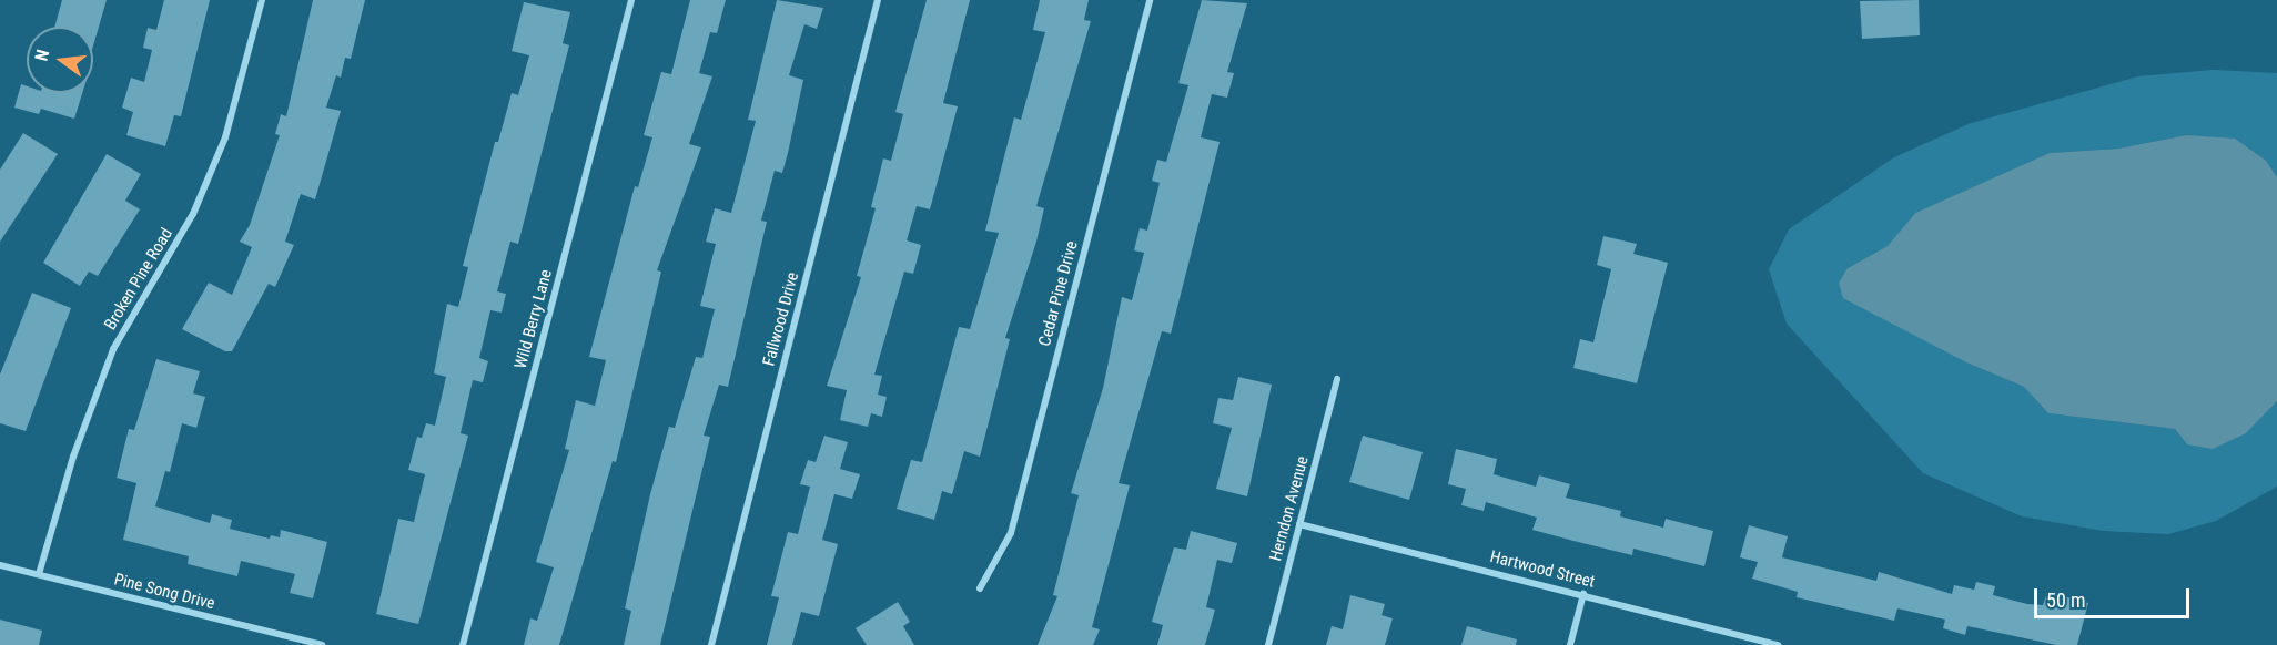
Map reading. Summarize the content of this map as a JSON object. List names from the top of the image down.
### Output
{
  "streets": {
    "street": [
      "Broken Pine Road",
      "Cedar Pine Drive",
      "Wild Berry Lane",
      "Fallwood Drive",
      "Herndon Avenue",
      "Hartwood Street",
      "Pine Song Drive"
    ]
  },
  "crossings": [
    ["Broken Pine Road", "Pine Song Drive"],
    ["Herndon Avenue", "Hartwood Street"]
  ],
  "scale_bar": "50 m",
  "north": "left"
}
